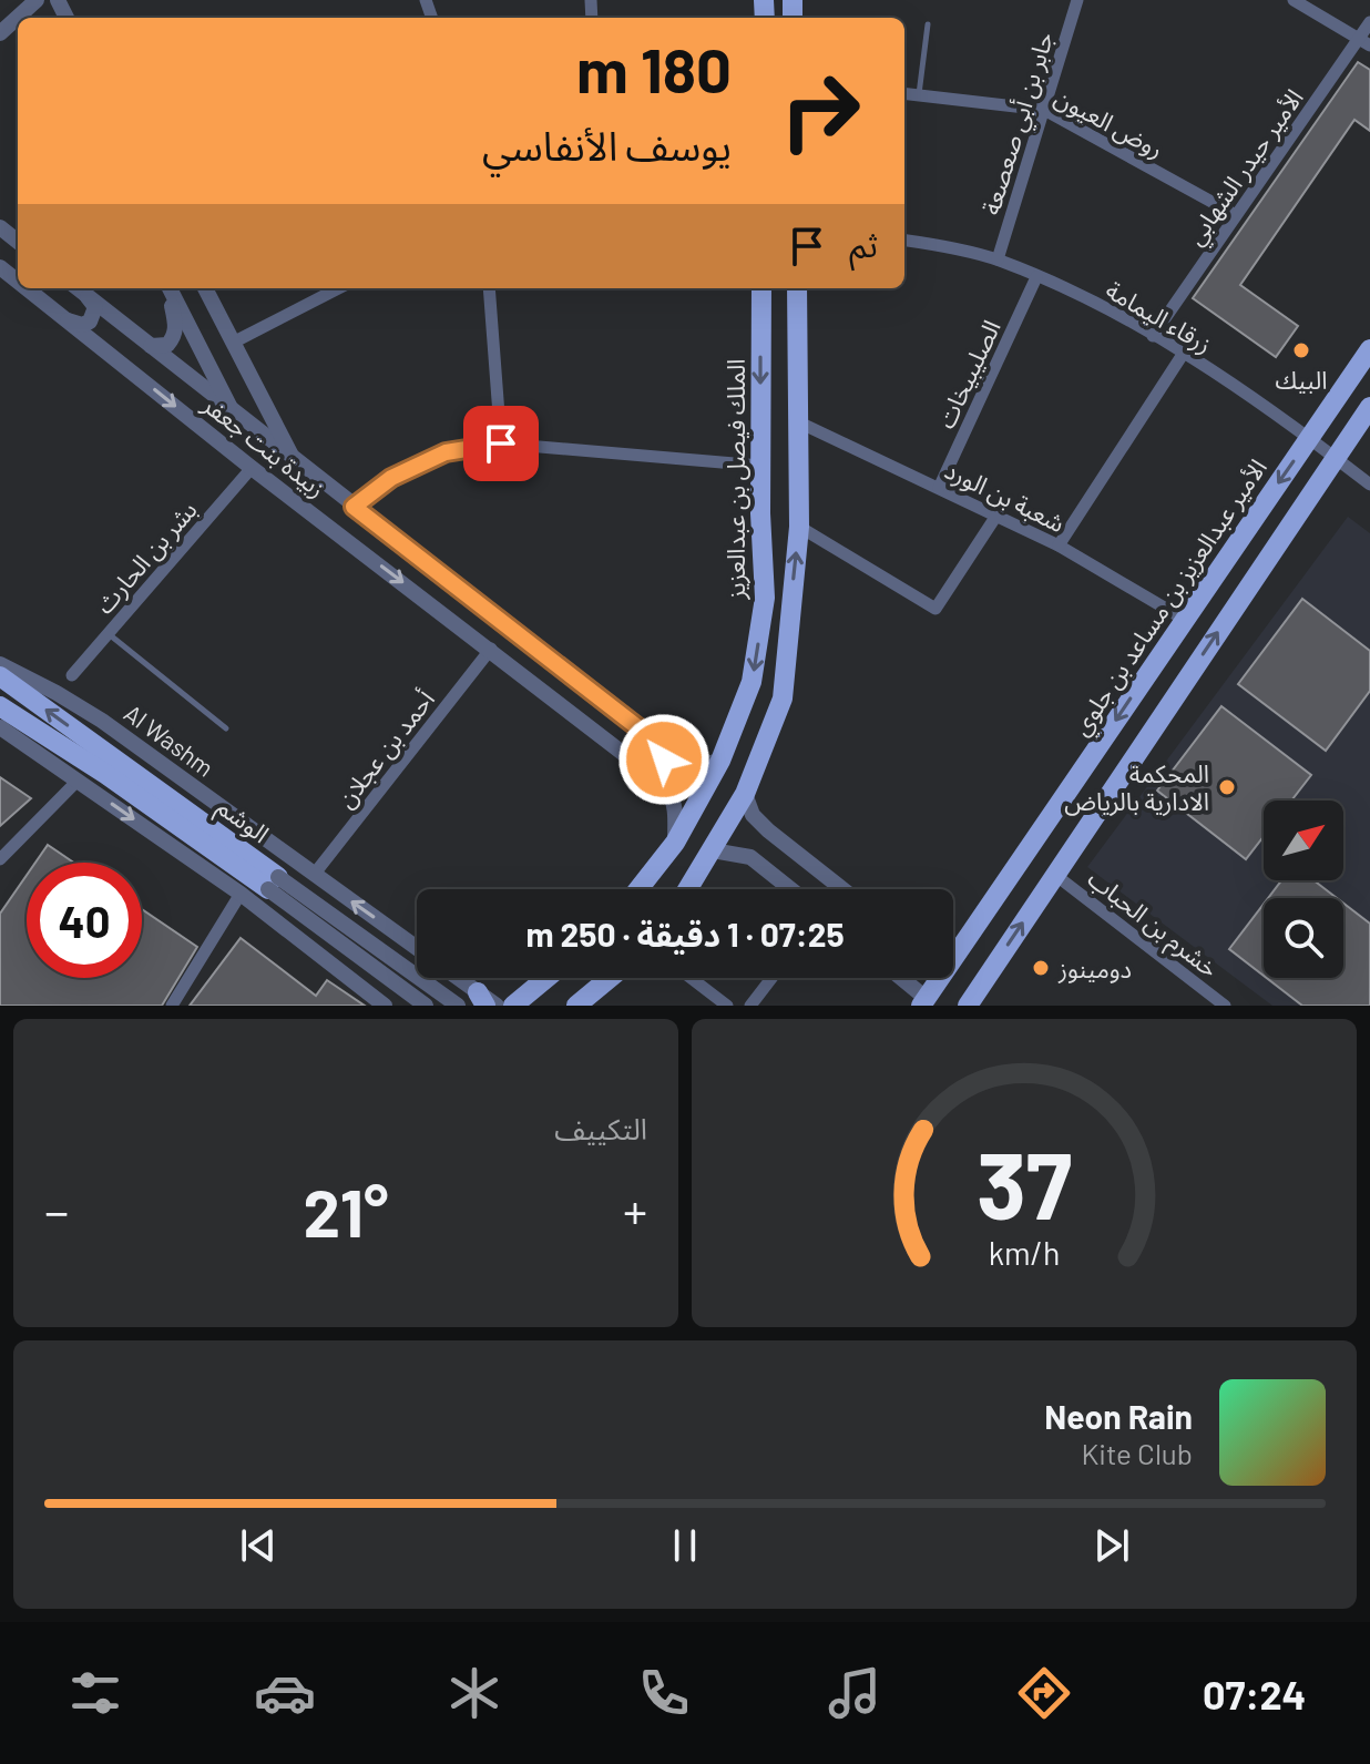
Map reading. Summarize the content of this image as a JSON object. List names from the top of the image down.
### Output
{
  "streets": {
    "main road": ["الملك فيصل بن عبدالعزيز", "الأمير عبدالعزيز بن مساعد بن جلوي", "الوشم"],
    "street": [
      "روض العيون",
      "جابر بن أبي صعصعة",
      "الأمير حيدر الشهابي",
      "زرقاء اليمامة",
      "الصليبيخات",
      "زبيدة بنت جعفر",
      "شعبة بن الورد",
      "بشر بن الحارث",
      "Al Washm",
      "أحمد بن عجلان",
      "خشرم بن الحباب"
    ]
  },
  "crossings": [
    ["روض العيون", "جابر بن أبي صعصعة"],
    ["روض العيون", "الأمير حيدر الشهابي"],
    ["جابر بن أبي صعصعة", "زرقاء اليمامة"],
    ["الأمير حيدر الشهابي", "زرقاء اليمامة"],
    ["زرقاء اليمامة", "الصليبيخات"],
    ["زرقاء اليمامة", "الأمير عبدالعزيز بن مساعد بن جلوي"],
    ["الصليبيخات", "شعبة بن الورد"],
    ["زبيدة بنت جعفر", "الملك فيصل بن عبدالعزيز"],
    ["زبيدة بنت جعفر", "بشر بن الحارث"],
    ["زبيدة بنت جعفر", "أحمد بن عجلان"],
    ["شعبة بن الورد", "الأمير عبدالعزيز بن مساعد بن جلوي"],
    ["Al Washm", "أحمد بن عجلان"]
  ],
  "places": ["البيك", "المحكمة الادارية بالرياض", "دومينوز"],
  "north": "top right",
  "page": {
    "turn": ["180 m", "يوسف الأنفاسي"],
    "then": "ثم",
    "limit": "40",
    "trip": "07:25 · 1 دقيقة · 250 m",
    "tile": "التكييف",
    "heat": ["−", "21°", "+"],
    "song": ["Neon Rain", "Kite Club"],
    "tabs": "07:24",
    "gauge": ["37", "km/h"]
  }
}
